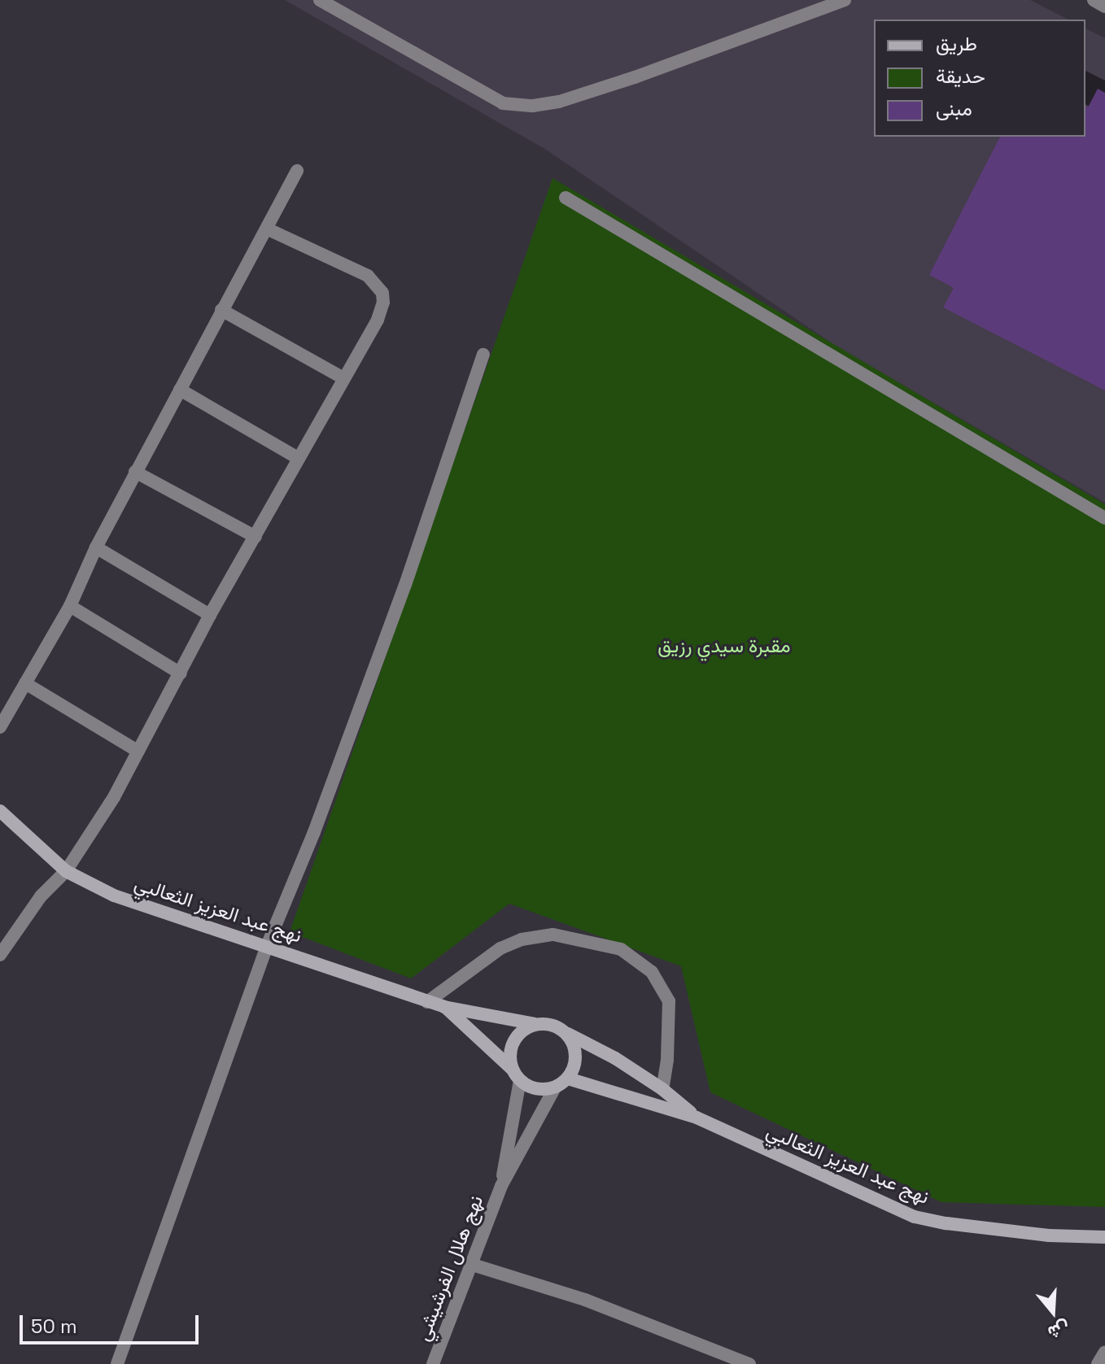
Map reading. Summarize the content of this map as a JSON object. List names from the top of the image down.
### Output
{
  "streets": {
    "street": ["نهج عبد العزيز الثعالبي", "نهج هلال الفرشيشي"]
  },
  "crossings": [
    ["نهج عبد العزيز الثعالبي", "نهج هلال الفرشيشي"]
  ],
  "parks": ["مقبرة سيدي رزيق"],
  "legend": ["طريق", "حديقة", "مبنى"],
  "scale_bar": "50 m",
  "north": "bottom"
}
